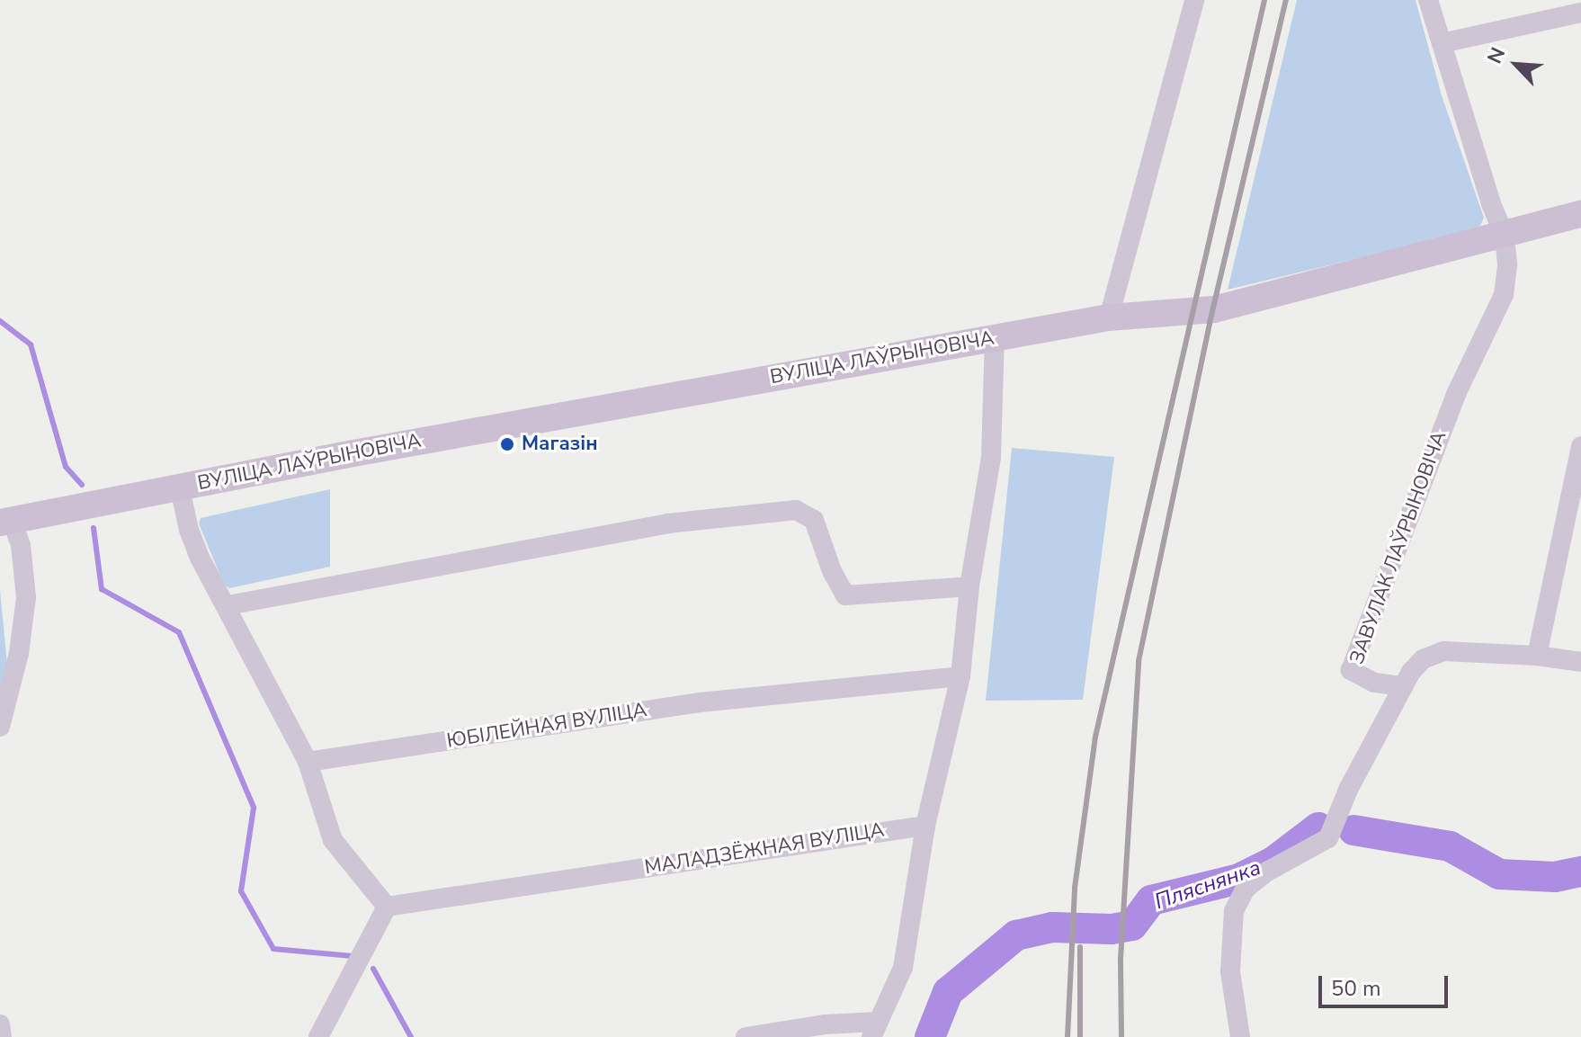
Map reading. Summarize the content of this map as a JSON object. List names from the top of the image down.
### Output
{
  "streets": {
    "main road": ["ВУЛІЦА ЛАЎРЫНОВІЧА"],
    "street": ["ЗАВУЛАК ЛАЎРЫНОВІЧА", "ЮБІЛЕЙНАЯ ВУЛІЦА", "МАЛАДЗЁЖНАЯ ВУЛІЦА"]
  },
  "crossings": [
    ["ВУЛІЦА ЛАЎРЫНОВІЧА", "ЗАВУЛАК ЛАЎРЫНОВІЧА"]
  ],
  "water": ["Пляснянка"],
  "places": ["Магазін"],
  "scale_bar": "50 m",
  "north": "top left"
}
